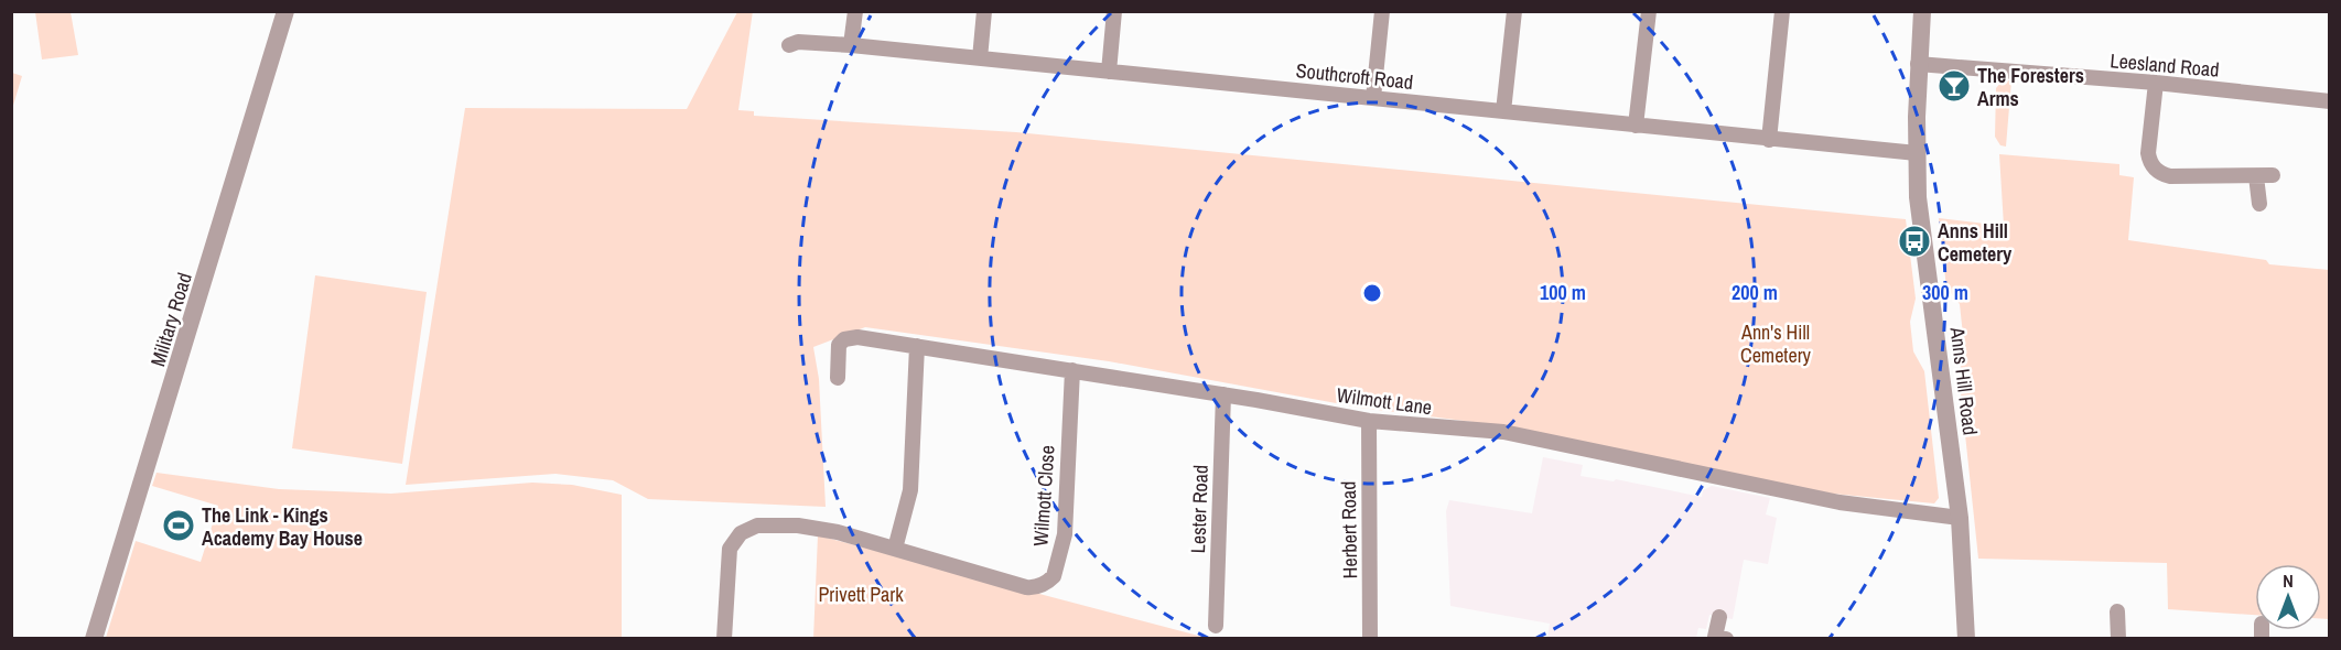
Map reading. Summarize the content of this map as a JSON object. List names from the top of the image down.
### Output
{
  "streets": {
    "street": [
      "Leesland Road",
      "Southcroft Road",
      "Military Road",
      "Anns Hill Road",
      "Wilmott Lane",
      "Wilmott Close",
      "Lester Road",
      "Herbert Road"
    ]
  },
  "crossings": [
    ["Leesland Road", "Anns Hill Road"],
    ["Southcroft Road", "Anns Hill Road"],
    ["Anns Hill Road", "Wilmott Lane"],
    ["Wilmott Lane", "Wilmott Close"],
    ["Wilmott Lane", "Lester Road"],
    ["Wilmott Lane", "Herbert Road"]
  ],
  "parks": ["Ann's Hill Cemetery", "Privett Park"],
  "places": {
    "bar": ["The Foresters Arms"],
    "bus stop": ["Anns Hill Cemetery"],
    "sports": ["The Link - Kings Academy Bay House"]
  },
  "north": "top",
  "rings": ["100 m", "200 m", "300 m"]
}
